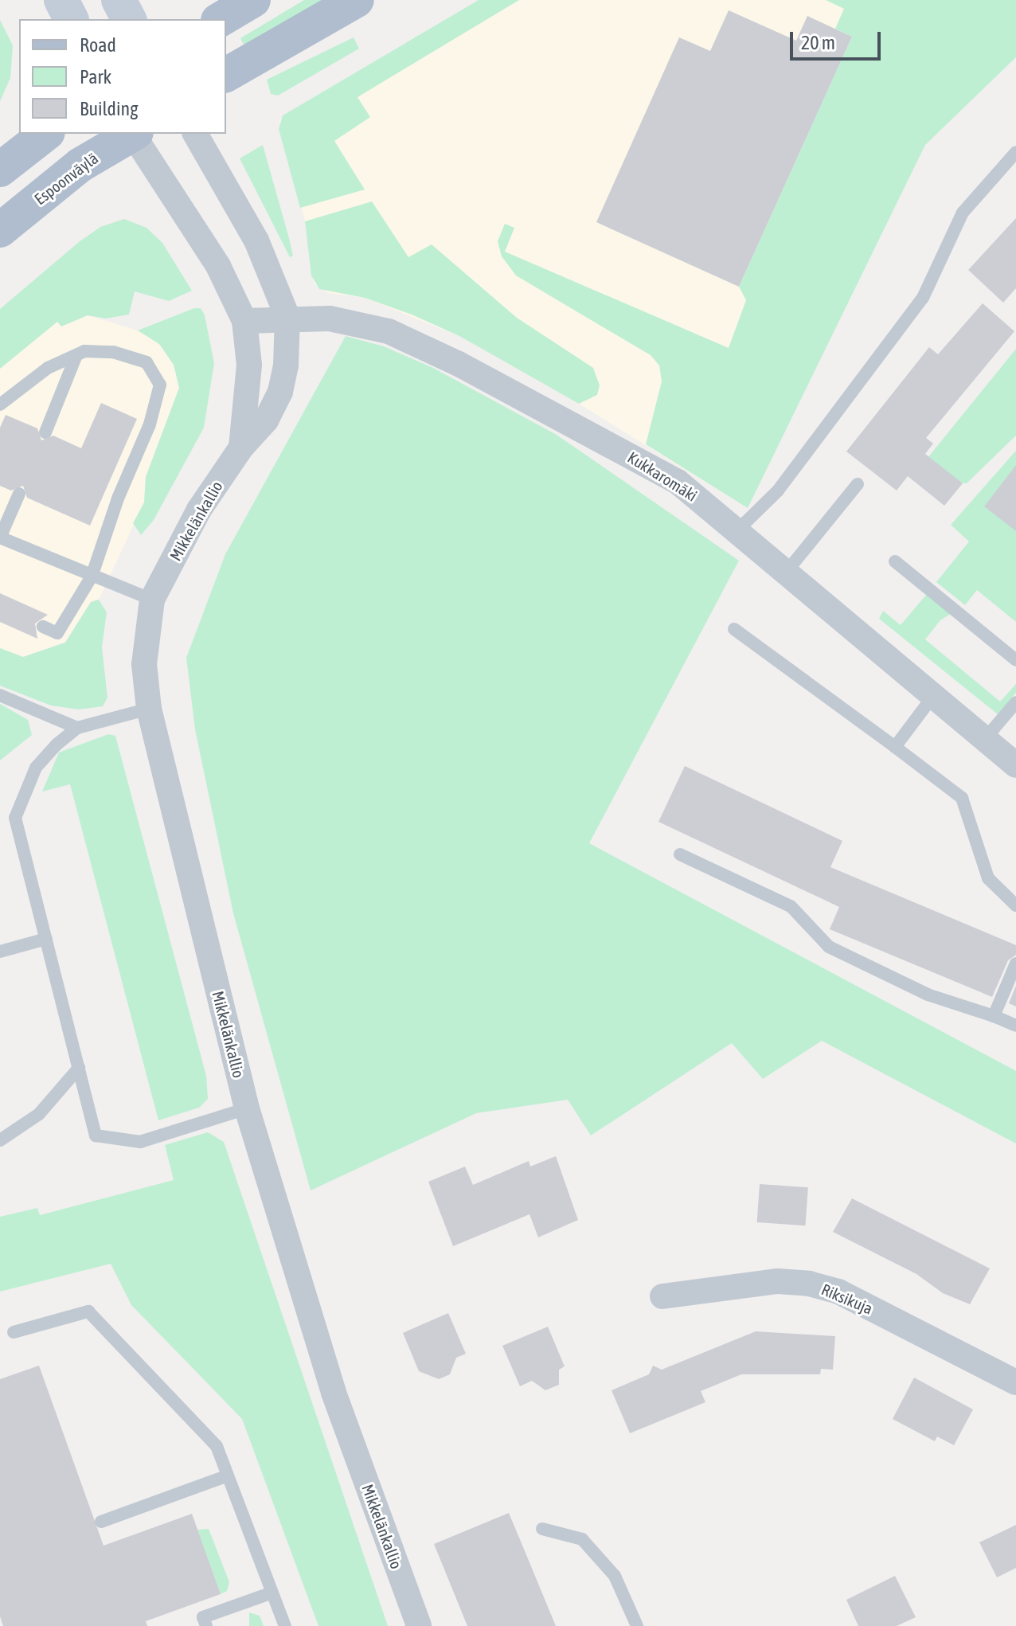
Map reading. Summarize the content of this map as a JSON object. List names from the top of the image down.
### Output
{
  "streets": {
    "main road": ["Espoonväylä"],
    "street": ["Kukkaromäki", "Mikkelänkallio", "Riksikuja"]
  },
  "crossings": [
    ["Kukkaromäki", "Mikkelänkallio"]
  ],
  "legend": ["Road", "Park", "Building"],
  "scale_bar": "20 m"
}
